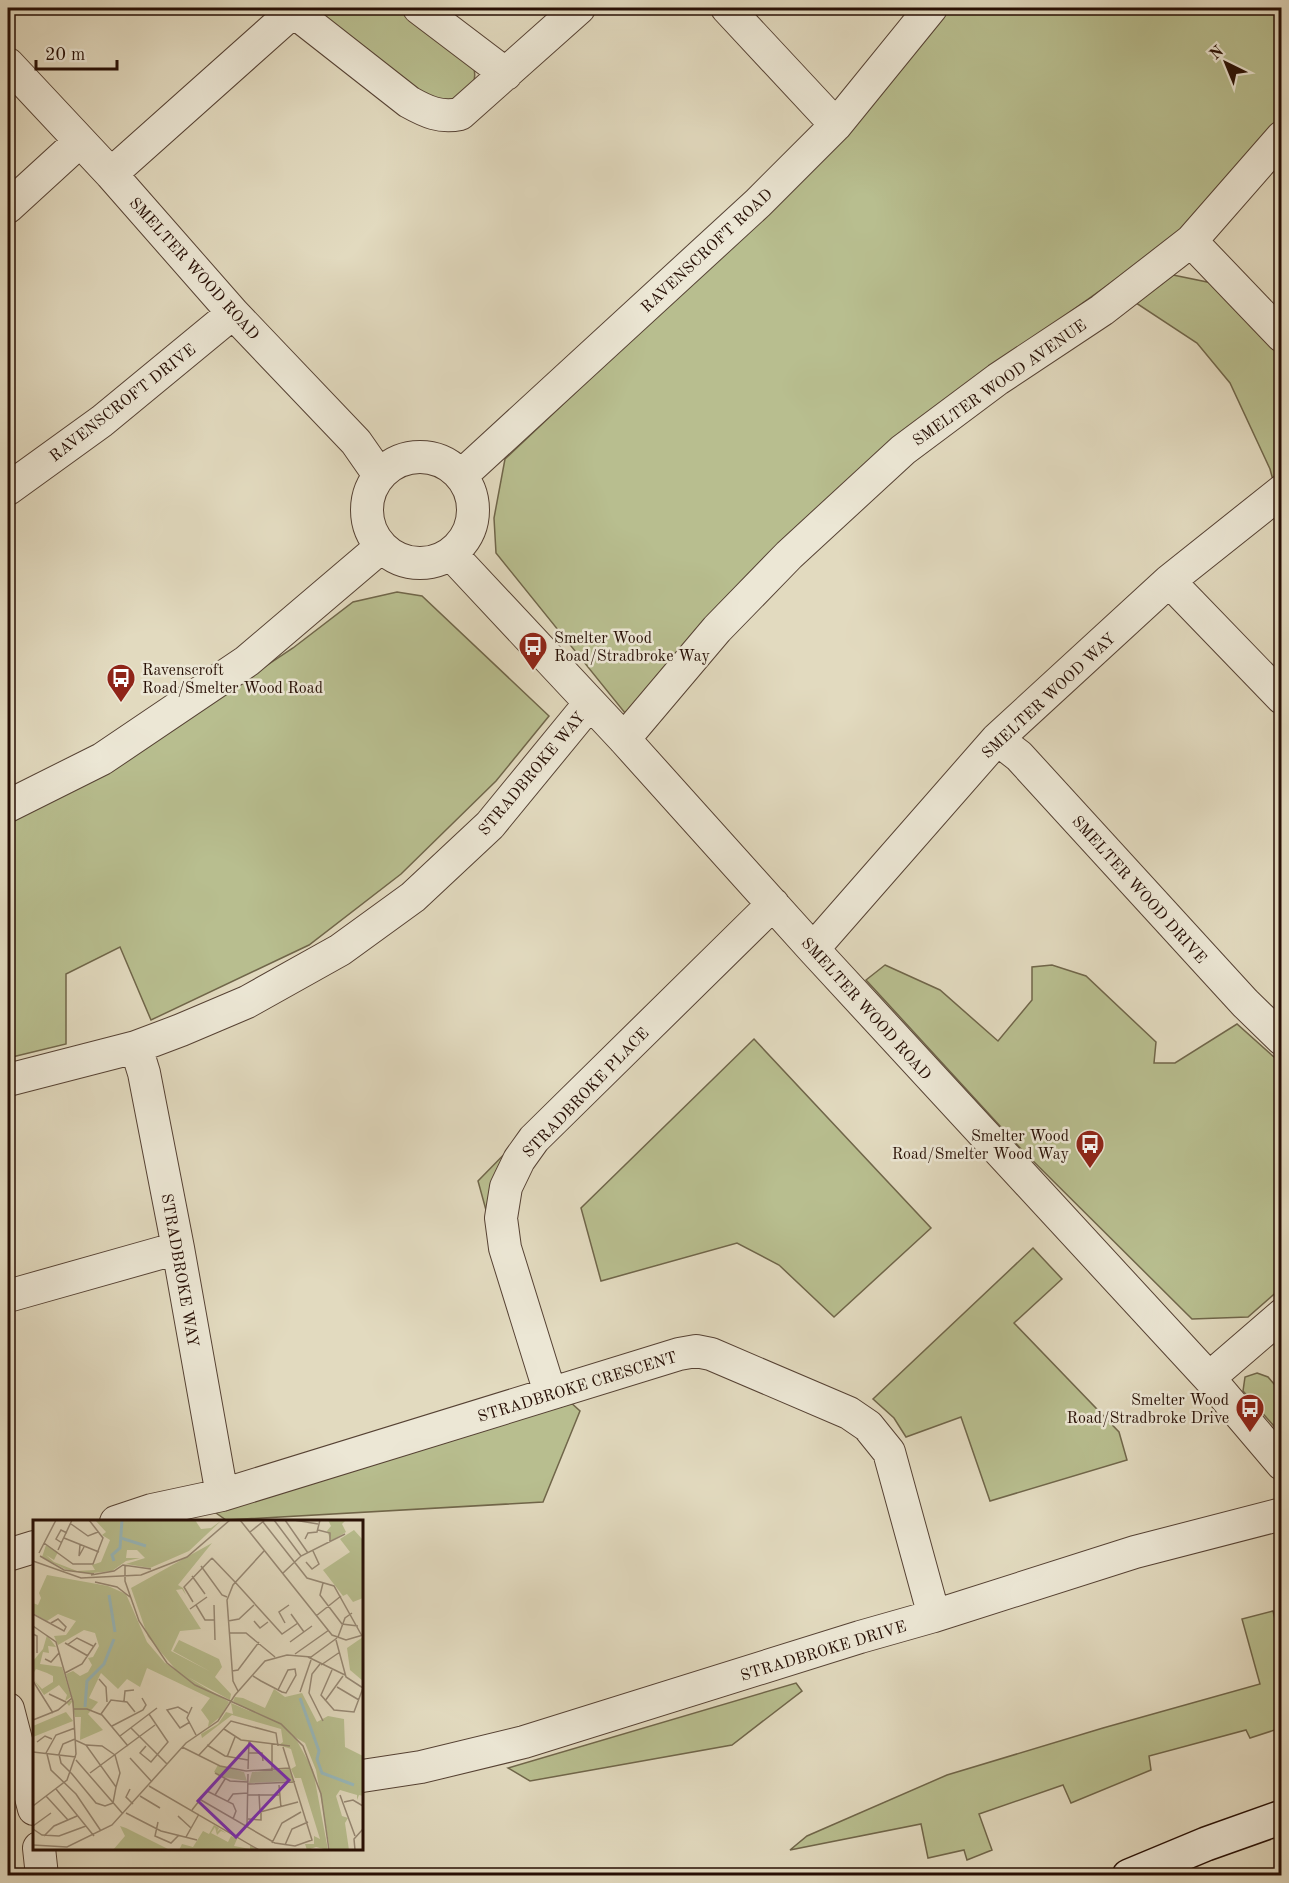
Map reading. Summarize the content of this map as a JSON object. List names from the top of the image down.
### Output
{
  "streets": {
    "street": [
      "RAVENSCROFT ROAD",
      "SMELTER WOOD ROAD",
      "SMELTER WOOD AVENUE",
      "RAVENSCROFT DRIVE",
      "SMELTER WOOD WAY",
      "STRADBROKE WAY",
      "SMELTER WOOD DRIVE",
      "STRADBROKE PLACE",
      "STRADBROKE CRESCENT",
      "STRADBROKE DRIVE"
    ]
  },
  "crossings": [
    ["RAVENSCROFT ROAD", "SMELTER WOOD ROAD"],
    ["SMELTER WOOD ROAD", "SMELTER WOOD AVENUE"],
    ["SMELTER WOOD ROAD", "RAVENSCROFT DRIVE"],
    ["SMELTER WOOD ROAD", "SMELTER WOOD WAY"],
    ["SMELTER WOOD ROAD", "STRADBROKE WAY"],
    ["SMELTER WOOD ROAD", "STRADBROKE PLACE"],
    ["SMELTER WOOD WAY", "SMELTER WOOD DRIVE"],
    ["STRADBROKE WAY", "STRADBROKE CRESCENT"],
    ["STRADBROKE PLACE", "STRADBROKE CRESCENT"],
    ["STRADBROKE CRESCENT", "STRADBROKE DRIVE"]
  ],
  "places": {
    "bus stop": [
      "Smelter Wood Road/Stradbroke Way",
      "Ravenscroft Road/Smelter Wood Road",
      "Smelter Wood Road/Smelter Wood Way",
      "Smelter Wood Road/Stradbroke Drive"
    ]
  },
  "scale_bar": "20 m",
  "north": "top left"
}
